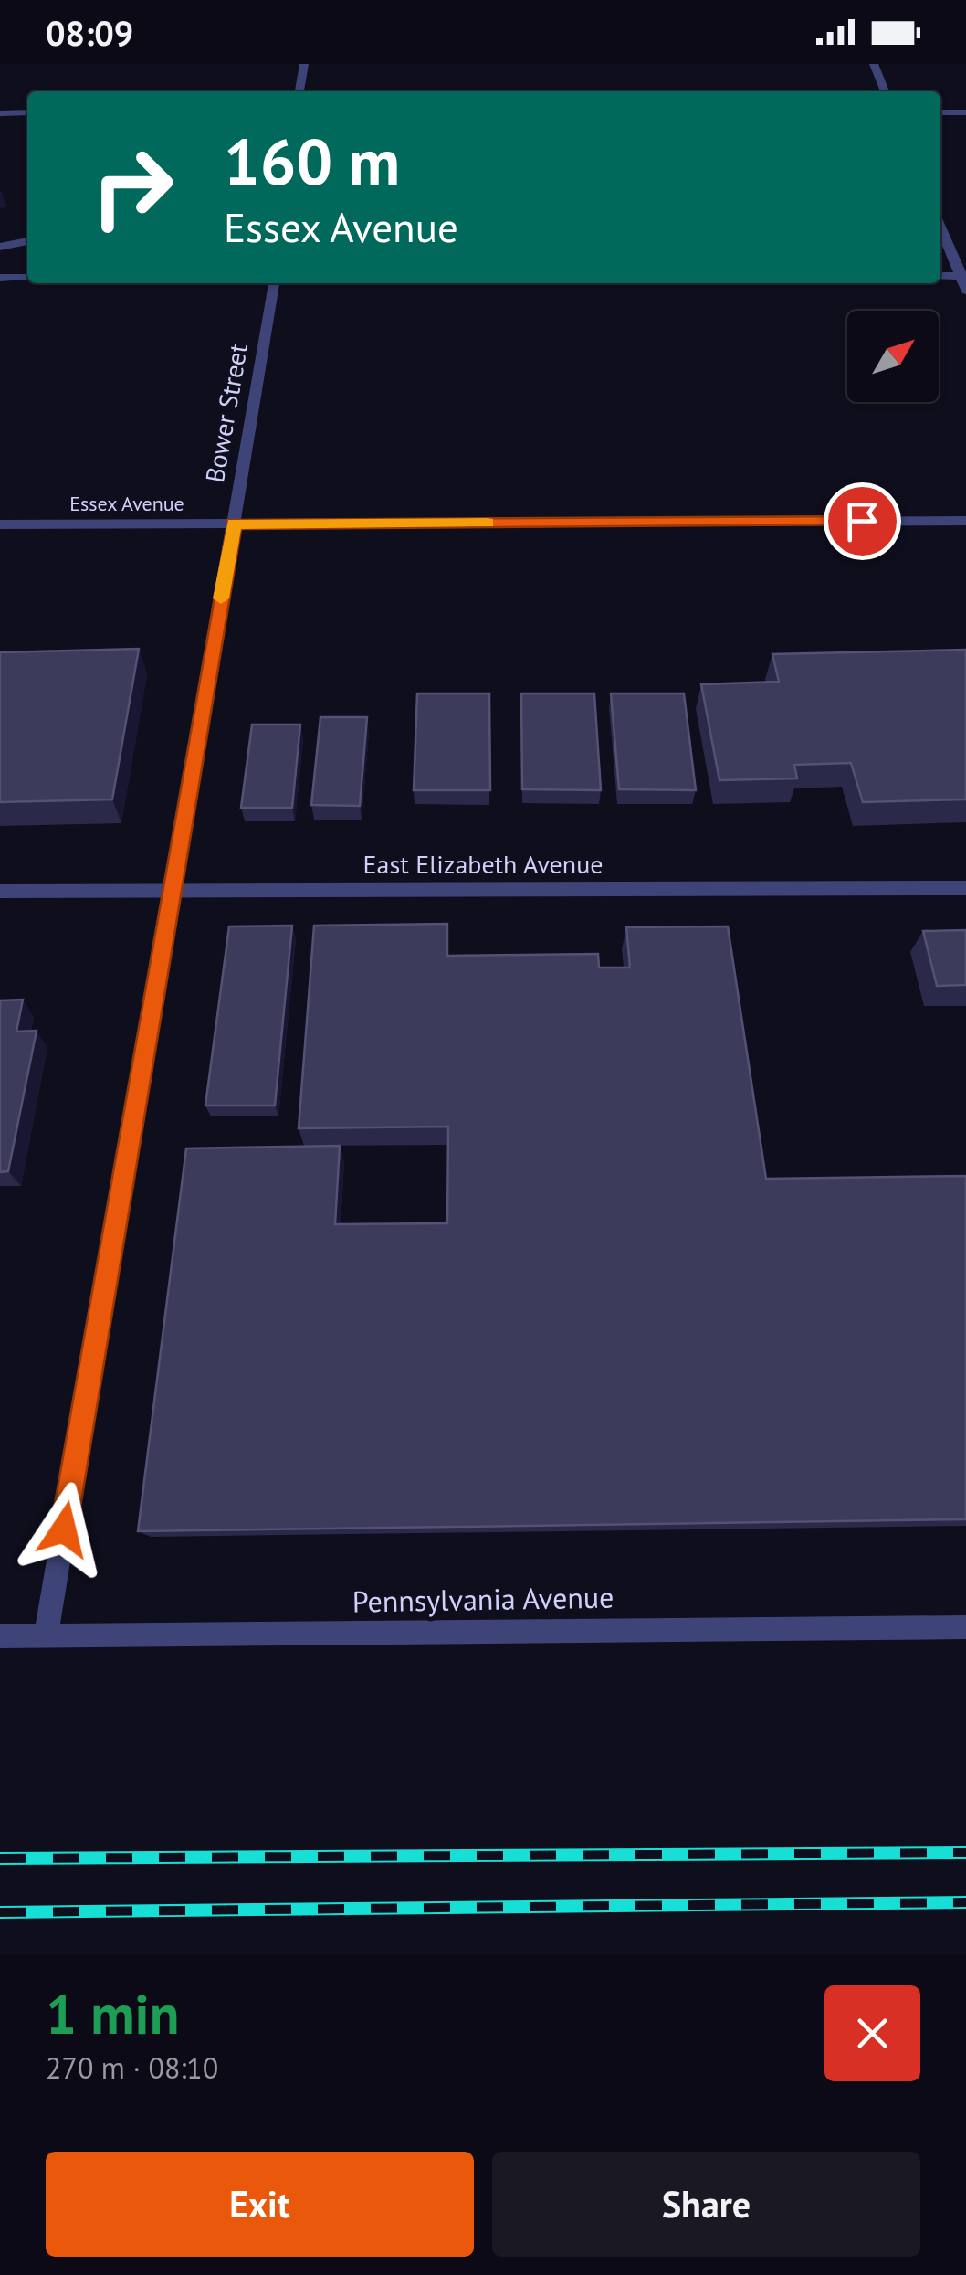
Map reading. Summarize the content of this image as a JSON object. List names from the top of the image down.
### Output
{
  "streets": {
    "street": [
      "Bower Street",
      "Essex Avenue",
      "East Elizabeth Avenue",
      "Pennsylvania Avenue"
    ]
  },
  "crossings": [
    ["Bower Street", "Essex Avenue"],
    ["Bower Street", "East Elizabeth Avenue"],
    ["Bower Street", "Pennsylvania Avenue"]
  ],
  "north": "top right",
  "page": {
    "status": "08:09",
    "turn": ["160 m", "Essex Avenue"],
    "heading": ["1 min", "270 m · 08:10"],
    "buttons": ["Exit", "Share"]
  }
}
